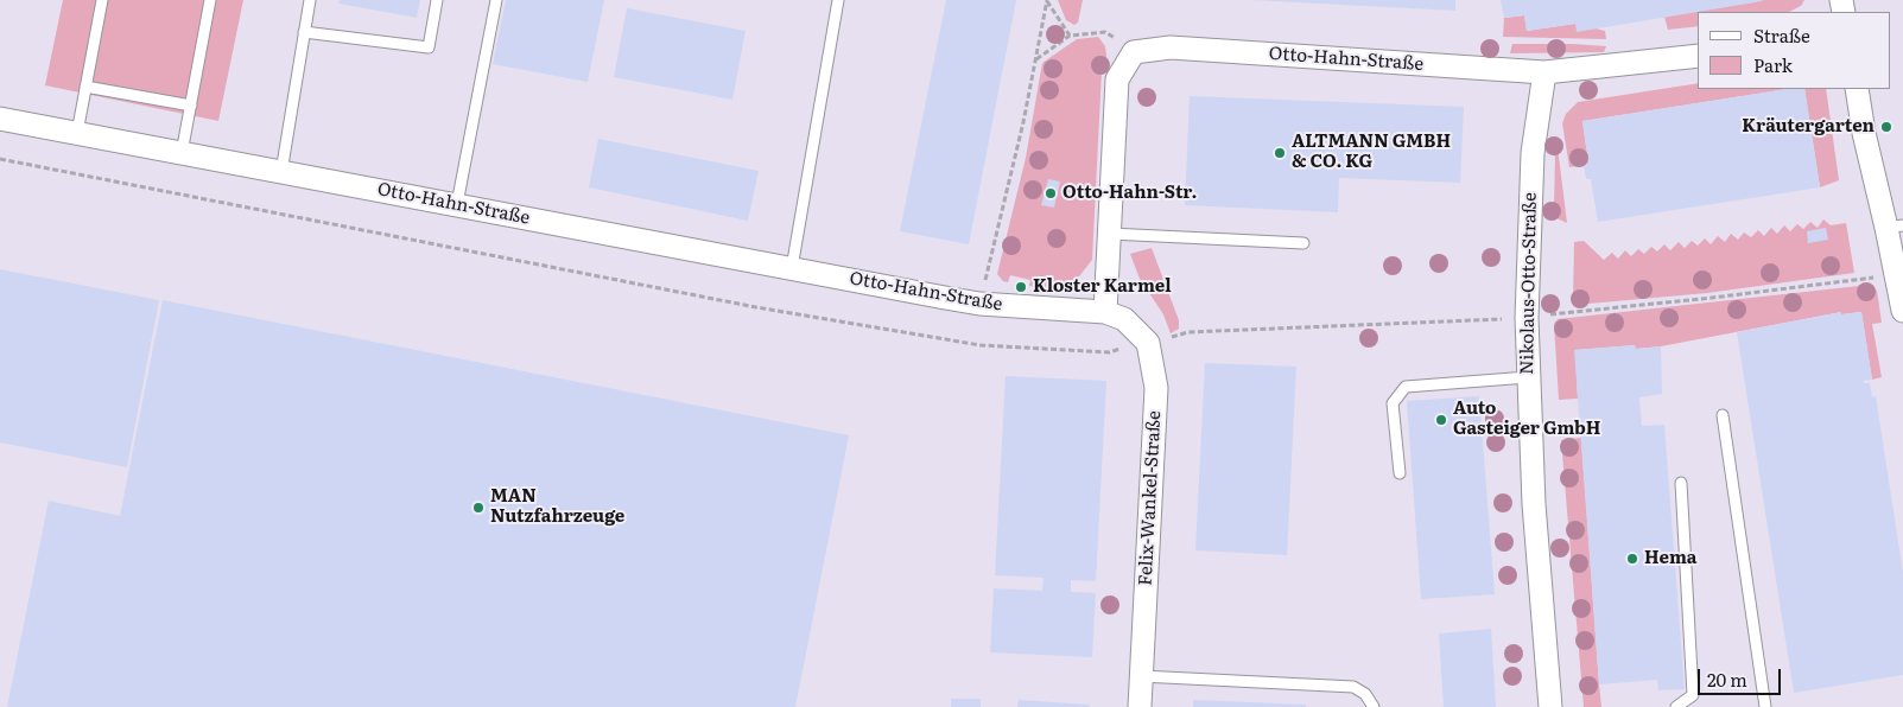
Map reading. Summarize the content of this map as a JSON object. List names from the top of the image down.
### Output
{
  "streets": {
    "street": ["Otto-Hahn-Straße", "Nikolaus-Otto-Straße", "Felix-Wankel-Straße"]
  },
  "crossings": [
    ["Otto-Hahn-Straße", "Nikolaus-Otto-Straße"]
  ],
  "places": [
    "Kräutergarten",
    "ALTMANN GMBH & CO. KG",
    "Otto-Hahn-Str.",
    "Kloster Karmel",
    "Auto Gasteiger GmbH",
    "MAN Nutzfahrzeuge",
    "Hema"
  ],
  "legend": ["Straße", "Park"],
  "scale_bar": "20 m"
}
